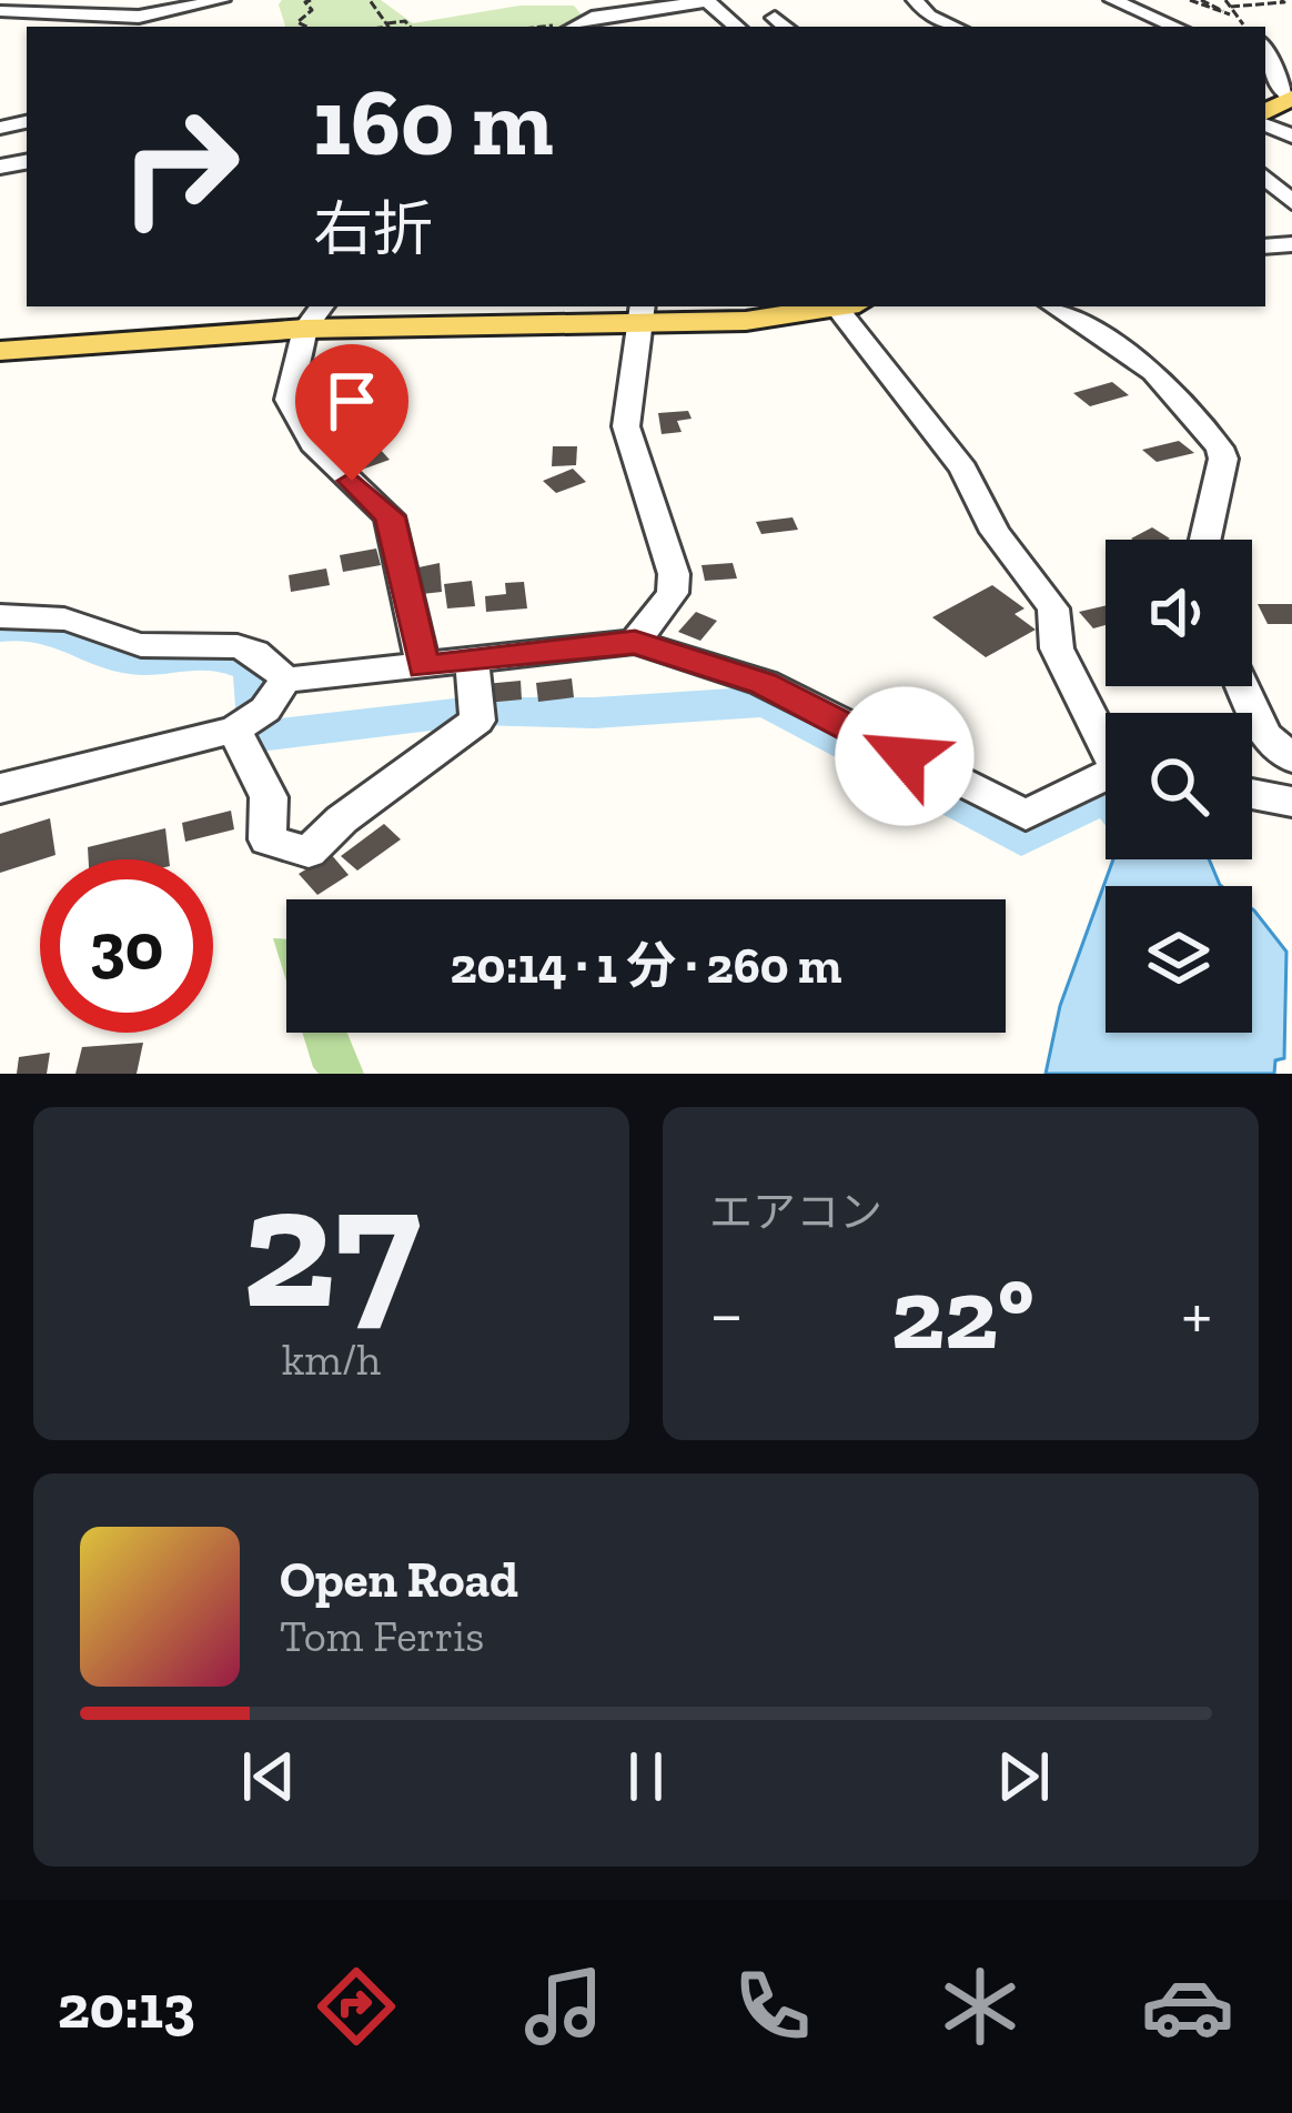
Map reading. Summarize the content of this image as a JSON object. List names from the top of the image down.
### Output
{
  "page": {
    "turn": ["160 m", "右折"],
    "limit": "30",
    "trip": "20:14 · 1 分 · 260 m",
    "tile": [
      ["27", "km/h"],
      "エアコン"
    ],
    "heat": ["−", "22°", "+"],
    "song": ["Open Road", "Tom Ferris"],
    "tabs": "20:13"
  }
}
